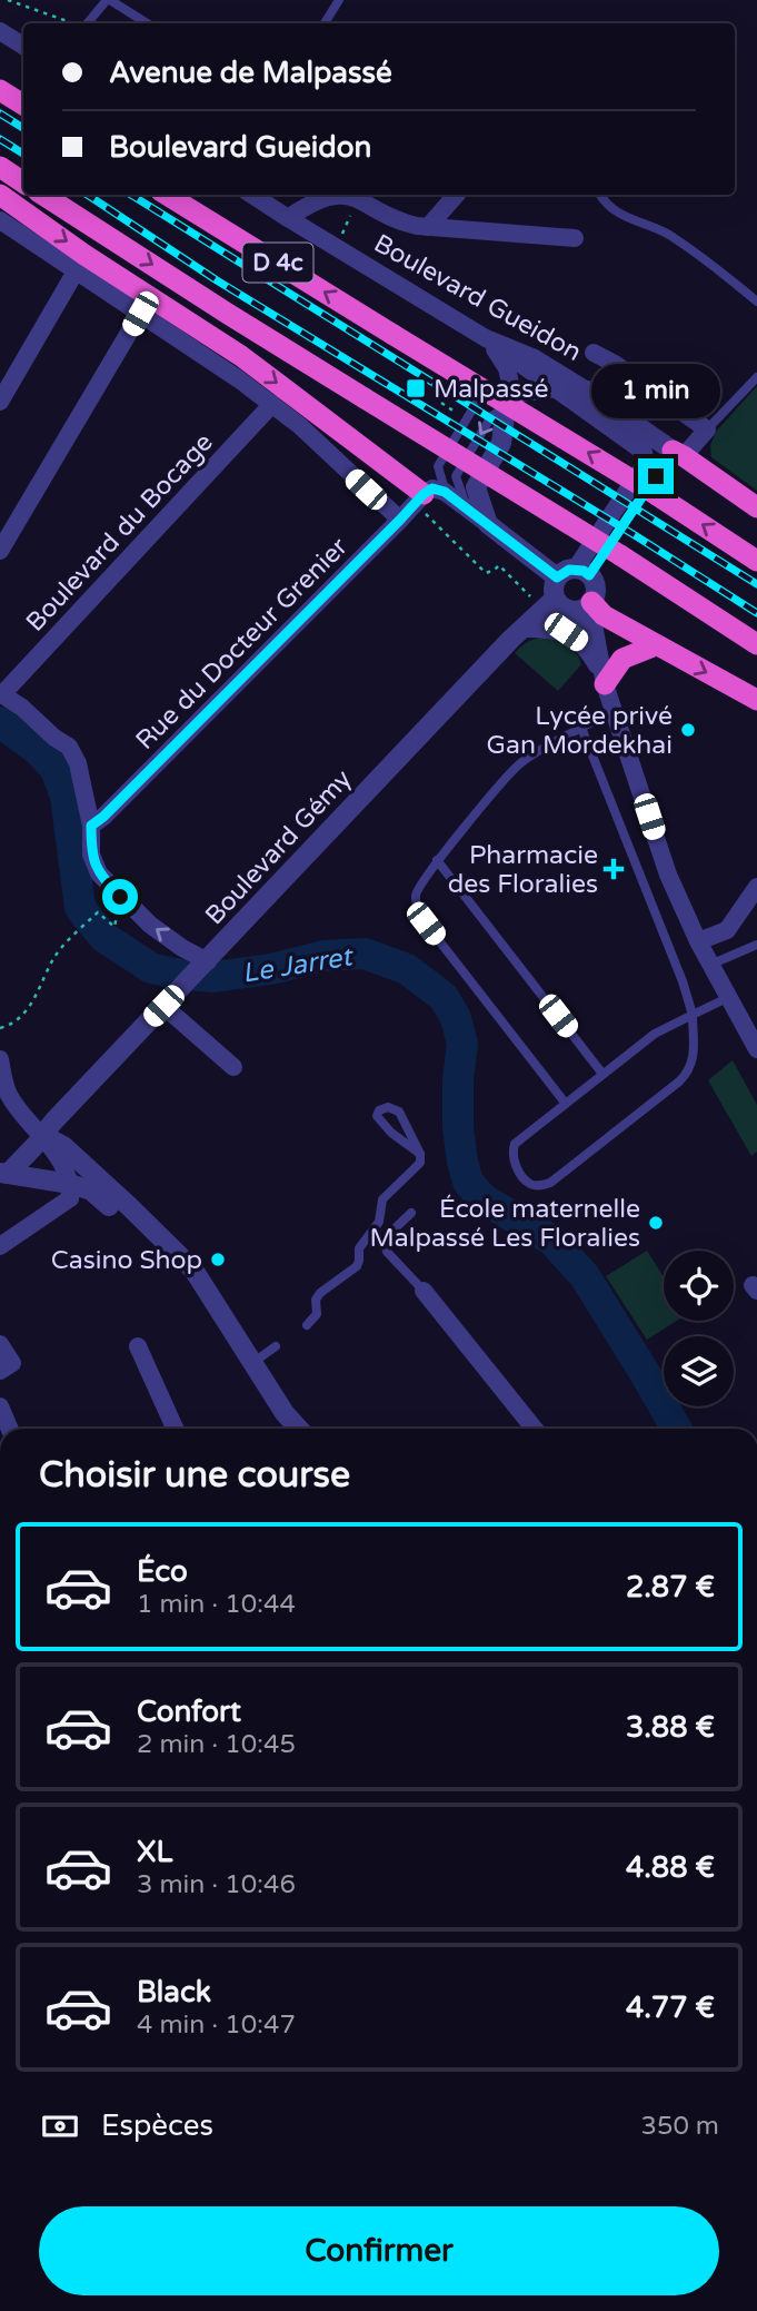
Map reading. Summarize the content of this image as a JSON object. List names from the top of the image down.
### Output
{
  "streets": {
    "highway": ["D 4c"],
    "street": [
      "Boulevard Gueidon",
      "Boulevard du Bocage",
      "Rue du Docteur Grenier",
      "Boulevard Gémy"
    ]
  },
  "water": ["Le Jarret"],
  "places": {
    "transit": ["Malpassé"],
    "other": ["Lycée privé Gan Mordekhai", "École maternelle Malpassé Les Floralies", "Casino Shop"],
    "health": ["Pharmacie des Floralies"]
  },
  "page": {
    "banner": ["Avenue de Malpassé", "Boulevard Gueidon"],
    "bubble": "1 min",
    "heading": "Choisir une course",
    "list": [
      {
        "name": "Éco",
        "note": "1 min · 10:44",
        "value": "2.87 €"
      },
      {
        "name": "Confort",
        "note": "2 min · 10:45",
        "value": "3.88 €"
      },
      {
        "name": "XL",
        "note": "3 min · 10:46",
        "value": "4.88 €"
      },
      {
        "name": "Black",
        "note": "4 min · 10:47",
        "value": "4.77 €"
      }
    ],
    "pay": ["Espèces", "350 m"],
    "buttons": "Confirmer"
  }
}
